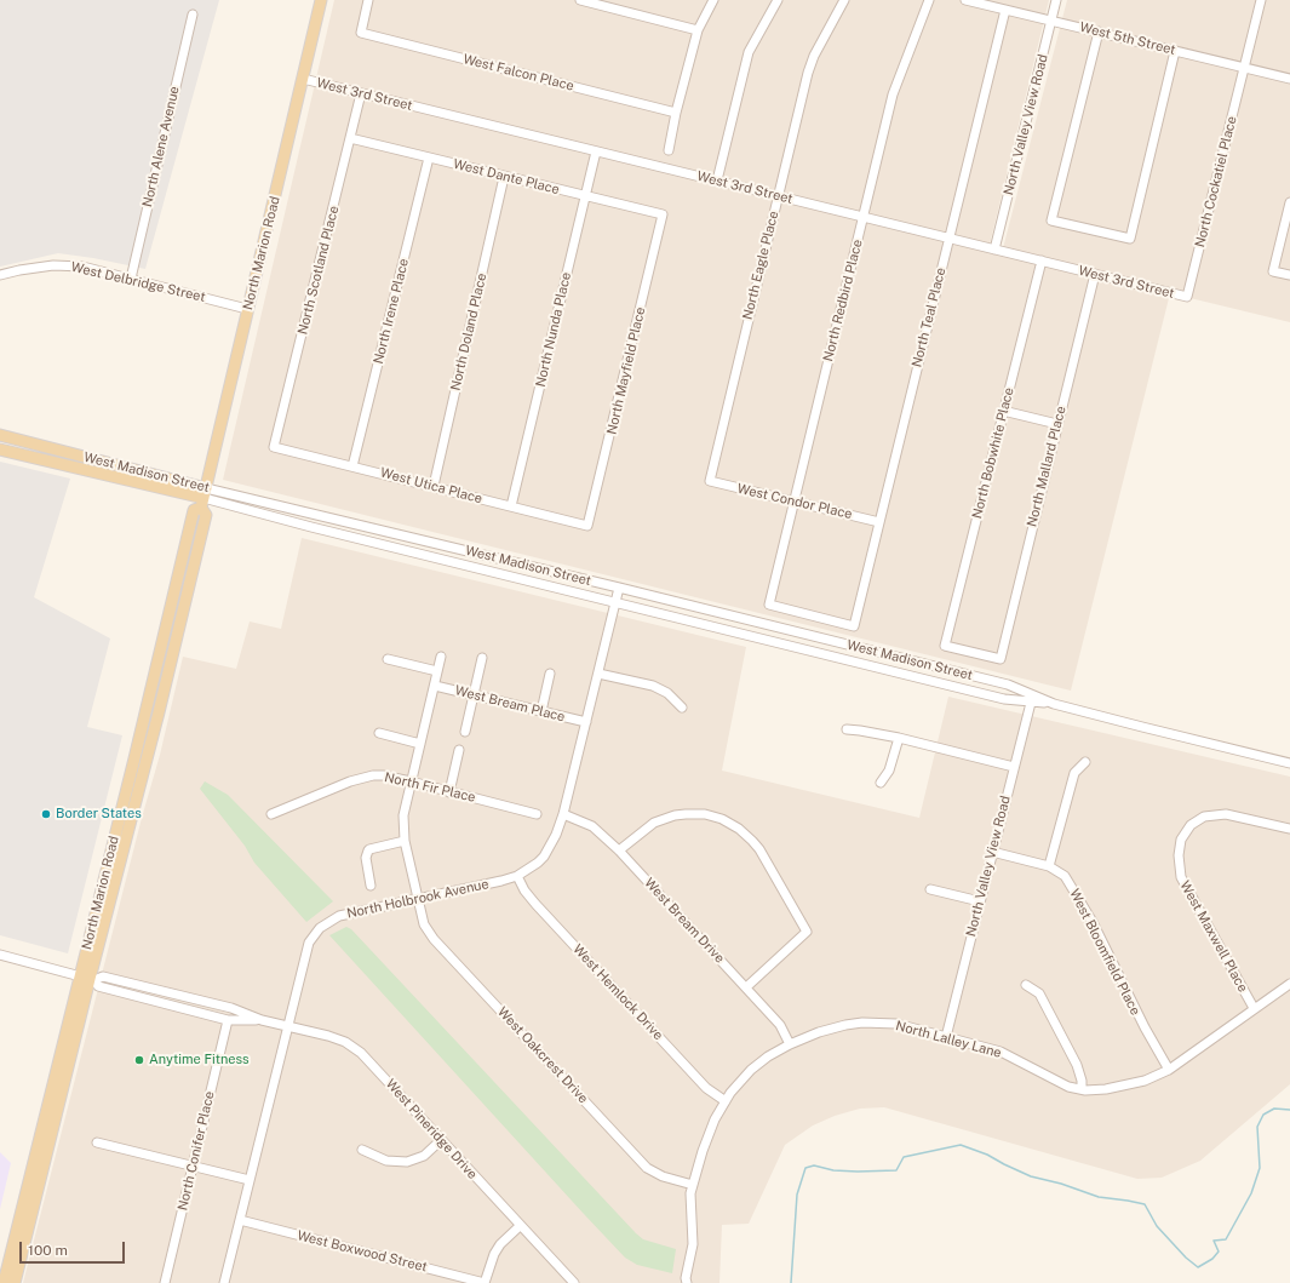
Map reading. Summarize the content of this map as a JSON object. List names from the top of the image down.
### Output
{
  "streets": {
    "main road": ["North Marion Road", "West Madison Street"],
    "street": [
      "West 5th Street",
      "West Falcon Place",
      "West 3rd Street",
      "North Valley View Road",
      "North Alene Avenue",
      "West Dante Place",
      "North Cockatiel Place",
      "North Eagle Place",
      "North Scotland Place",
      "West Delbridge Street",
      "North Redbird Place",
      "North Irene Place",
      "North Teal Place",
      "North Nunda Place",
      "North Doland Place",
      "North Mayfield Place",
      "North Bobwhite Place",
      "North Mallard Place",
      "West Utica Place",
      "West Condor Place",
      "West Bream Place",
      "North Fir Place",
      "North Holbrook Avenue",
      "West Bream Drive",
      "West Maxwell Place",
      "West Bloomfield Place",
      "West Hemlock Drive",
      "North Lalley Lane",
      "West Oakcrest Drive",
      "West Pineridge Drive",
      "North Conifer Place",
      "West Boxwood Street"
    ]
  },
  "crossings": [
    ["West 5th Street", "North Valley View Road"],
    ["West 5th Street", "North Cockatiel Place"],
    ["West 5th Street", "North Teal Place"],
    ["West 3rd Street", "North Valley View Road"],
    ["West 3rd Street", "North Cockatiel Place"],
    ["West 3rd Street", "North Marion Road"],
    ["West 3rd Street", "North Eagle Place"],
    ["West 3rd Street", "North Scotland Place"],
    ["West 3rd Street", "North Redbird Place"],
    ["West 3rd Street", "North Teal Place"],
    ["West 3rd Street", "North Nunda Place"],
    ["West 3rd Street", "North Bobwhite Place"],
    ["West 3rd Street", "North Mallard Place"],
    ["North Valley View Road", "West Madison Street"],
    ["North Valley View Road", "West Bloomfield Place"],
    ["North Valley View Road", "North Lalley Lane"],
    ["North Alene Avenue", "West Delbridge Street"],
    ["West Dante Place", "North Scotland Place"],
    ["West Dante Place", "North Irene Place"],
    ["West Dante Place", "North Nunda Place"],
    ["West Dante Place", "North Doland Place"],
    ["West Dante Place", "North Mayfield Place"],
    ["North Marion Road", "West Delbridge Street"],
    ["North Marion Road", "West Madison Street"],
    ["North Marion Road", "West Pineridge Drive"],
    ["North Eagle Place", "West Condor Place"],
    ["North Scotland Place", "West Utica Place"],
    ["North Redbird Place", "North Teal Place"],
    ["North Redbird Place", "West Condor Place"],
    ["North Irene Place", "West Utica Place"],
    ["North Teal Place", "West Condor Place"],
    ["North Nunda Place", "West Utica Place"],
    ["North Doland Place", "West Utica Place"],
    ["North Mayfield Place", "West Utica Place"],
    ["North Bobwhite Place", "North Mallard Place"],
    ["West Madison Street", "North Holbrook Avenue"],
    ["West Bream Place", "North Holbrook Avenue"],
    ["West Bream Place", "West Oakcrest Drive"],
    ["North Fir Place", "West Oakcrest Drive"],
    ["North Holbrook Avenue", "West Bream Drive"],
    ["North Holbrook Avenue", "West Hemlock Drive"],
    ["North Holbrook Avenue", "West Oakcrest Drive"],
    ["North Holbrook Avenue", "West Pineridge Drive"],
    ["North Holbrook Avenue", "West Boxwood Street"],
    ["West Bream Drive", "North Lalley Lane"],
    ["West Maxwell Place", "North Lalley Lane"],
    ["West Bloomfield Place", "North Lalley Lane"],
    ["West Hemlock Drive", "North Lalley Lane"],
    ["North Lalley Lane", "West Oakcrest Drive"],
    ["West Pineridge Drive", "North Conifer Place"]
  ],
  "places": ["Border States", "Anytime Fitness"],
  "scale_bar": "100 m"
}
